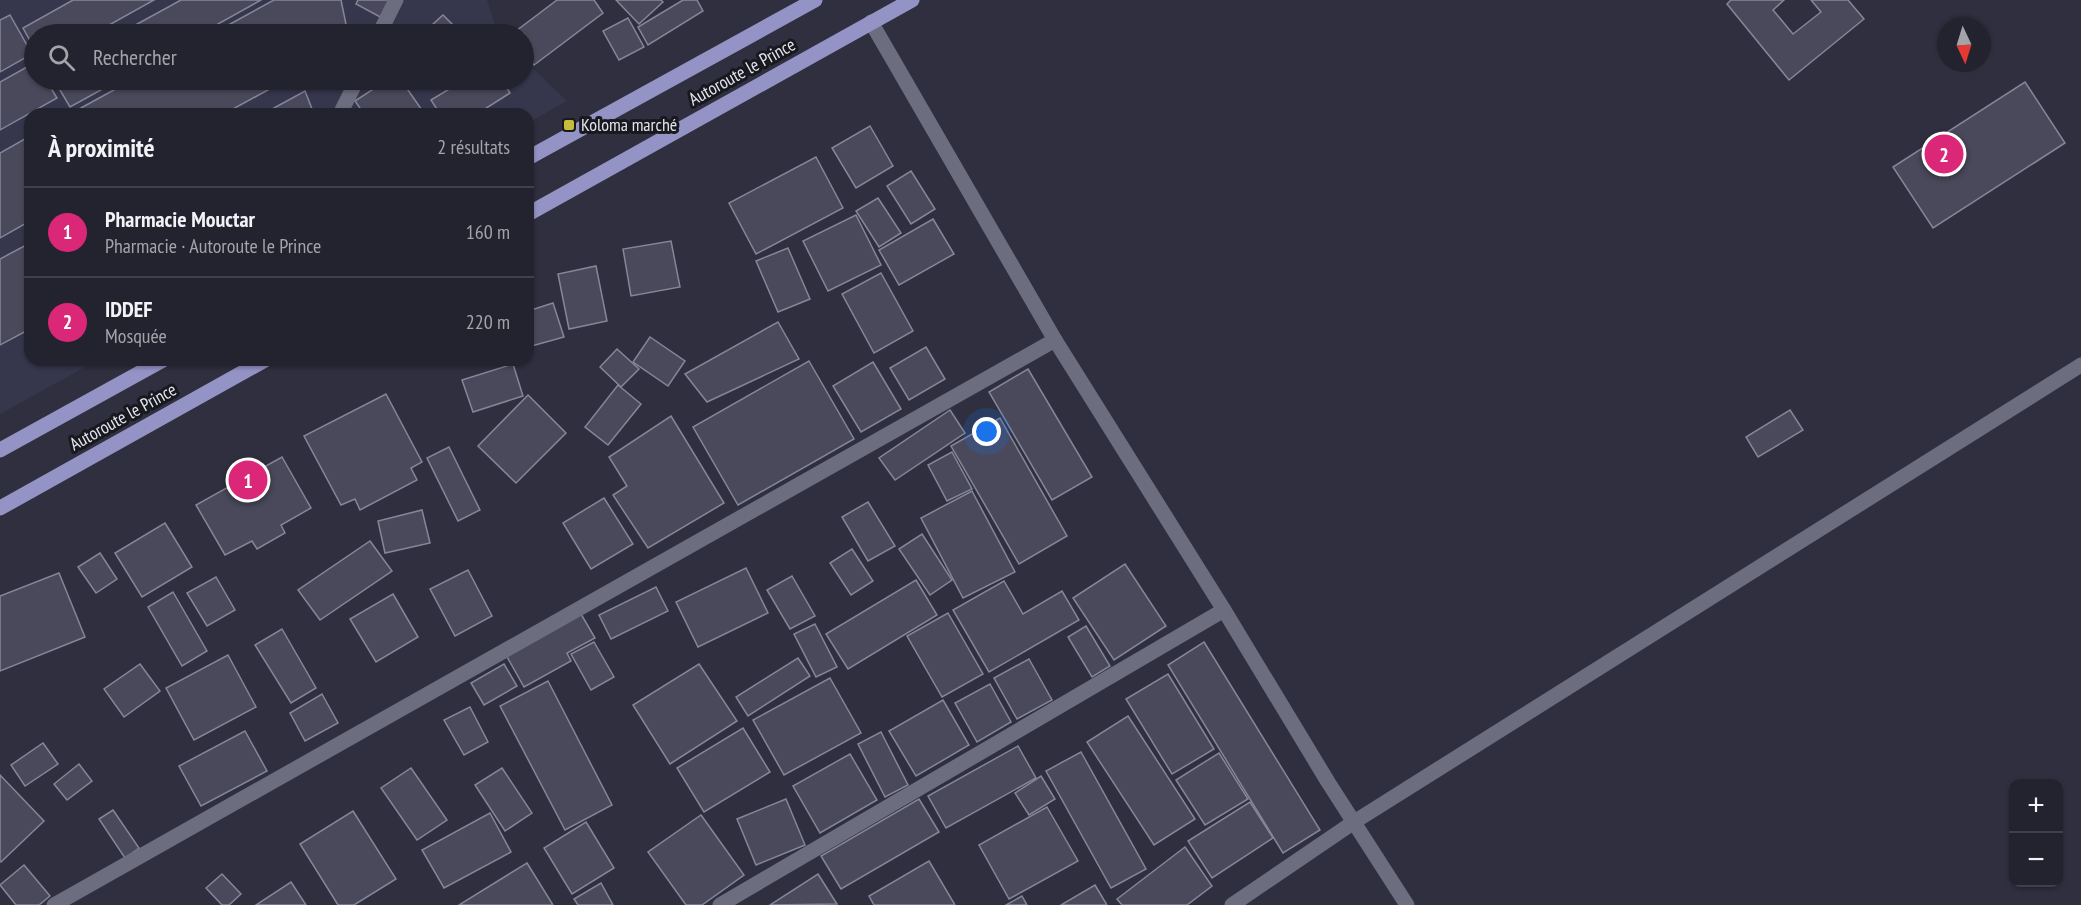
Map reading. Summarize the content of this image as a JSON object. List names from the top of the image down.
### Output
{
  "streets": {
    "main road": ["Autoroute le Prince"]
  },
  "places": {
    "transit": ["Koloma marché"]
  },
  "north": "bottom",
  "page": {
    "search": "Rechercher",
    "heading": ["À proximité", "2 résultats"],
    "pins": ["2", "1"],
    "list": [
      {
        "mark": "1",
        "name": "Pharmacie Mouctar",
        "note": "Pharmacie · Autoroute le Prince",
        "value": "160 m"
      },
      {
        "mark": "2",
        "name": "IDDEF",
        "note": "Mosquée",
        "value": "220 m"
      }
    ],
    "map_buttons": ["+", "−"]
  }
}
